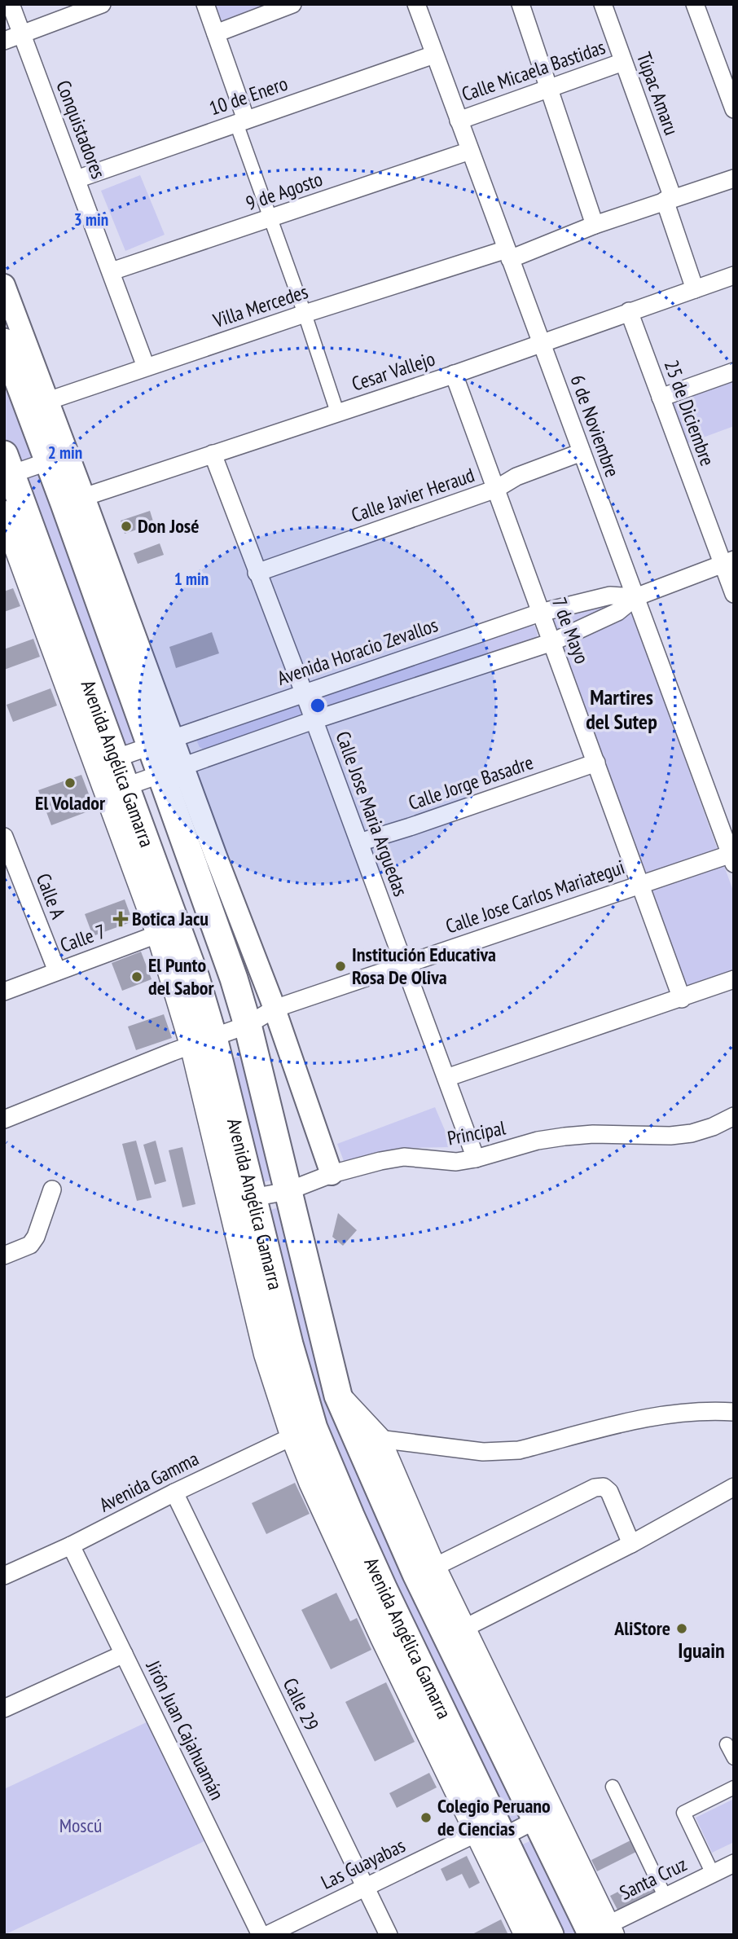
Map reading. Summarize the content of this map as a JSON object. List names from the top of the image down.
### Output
{
  "streets": {
    "main road": ["Avenida Angélica Gamarra"],
    "street": [
      "Calle Micaela Bastidas",
      "Túpac Amaru",
      "10 de Enero",
      "Conquistadores",
      "9 de Agosto",
      "Villa Mercedes",
      "Cesar Vallejo",
      "25 de Diciembre",
      "6 de Noviembre",
      "Calle Javier Heraud",
      "7 de Mayo",
      "Avenida Horacio Zevallos",
      "Calle Jorge Basadre",
      "Calle Jose Maria Arguedas",
      "Calle A",
      "Calle Jose Carlos Mariategui",
      "Calle 7",
      "Principal",
      "Avenida Gamma",
      "Calle 29",
      "Jirón Juan Cajahuamán",
      "Las Guayabas",
      "Santa Cruz"
    ]
  },
  "crossings": [
    ["Calle Micaela Bastidas", "Túpac Amaru"],
    ["Calle Micaela Bastidas", "6 de Noviembre"],
    ["Túpac Amaru", "Villa Mercedes"],
    ["Túpac Amaru", "Cesar Vallejo"],
    ["10 de Enero", "Conquistadores"],
    ["10 de Enero", "6 de Noviembre"],
    ["Conquistadores", "9 de Agosto"],
    ["Conquistadores", "Villa Mercedes"],
    ["9 de Agosto", "6 de Noviembre"],
    ["Villa Mercedes", "6 de Noviembre"],
    ["Villa Mercedes", "Avenida Angélica Gamarra"],
    ["Cesar Vallejo", "25 de Diciembre"],
    ["Cesar Vallejo", "6 de Noviembre"],
    ["Cesar Vallejo", "7 de Mayo"],
    ["Cesar Vallejo", "Avenida Angélica Gamarra"],
    ["Cesar Vallejo", "Calle Jose Maria Arguedas"],
    ["25 de Diciembre", "Avenida Horacio Zevallos"],
    ["6 de Noviembre", "Calle Javier Heraud"],
    ["6 de Noviembre", "Avenida Horacio Zevallos"],
    ["6 de Noviembre", "Calle Jose Carlos Mariategui"],
    ["Calle Javier Heraud", "7 de Mayo"],
    ["Calle Javier Heraud", "Calle Jose Maria Arguedas"],
    ["7 de Mayo", "Avenida Horacio Zevallos"],
    ["7 de Mayo", "Calle Jorge Basadre"],
    ["7 de Mayo", "Calle Jose Carlos Mariategui"],
    ["Avenida Horacio Zevallos", "Avenida Angélica Gamarra"],
    ["Avenida Horacio Zevallos", "Calle Jose Maria Arguedas"],
    ["Avenida Angélica Gamarra", "Calle Jose Carlos Mariategui"],
    ["Avenida Angélica Gamarra", "Calle 7"],
    ["Avenida Angélica Gamarra", "Principal"],
    ["Avenida Angélica Gamarra", "Avenida Gamma"],
    ["Avenida Angélica Gamarra", "Las Guayabas"],
    ["Avenida Angélica Gamarra", "Santa Cruz"],
    ["Calle Jorge Basadre", "Calle Jose Maria Arguedas"],
    ["Calle Jose Maria Arguedas", "Calle Jose Carlos Mariategui"],
    ["Calle Jose Maria Arguedas", "Principal"],
    ["Calle A", "Calle 7"],
    ["Avenida Gamma", "Calle 29"],
    ["Avenida Gamma", "Jirón Juan Cajahuamán"],
    ["Calle 29", "Las Guayabas"]
  ],
  "districts": ["Martires del Sutep", "Iguain"],
  "parks": ["Moscú"],
  "places": {
    "other": [
      "Don José",
      "El Volador",
      "Institución Educativa Rosa De Oliva",
      "El Punto del Sabor",
      "AliStore",
      "Colegio Peruano de Ciencias"
    ],
    "health": ["Botica Jacu"]
  },
  "rings": ["3 min", "2 min", "1 min"]
}
